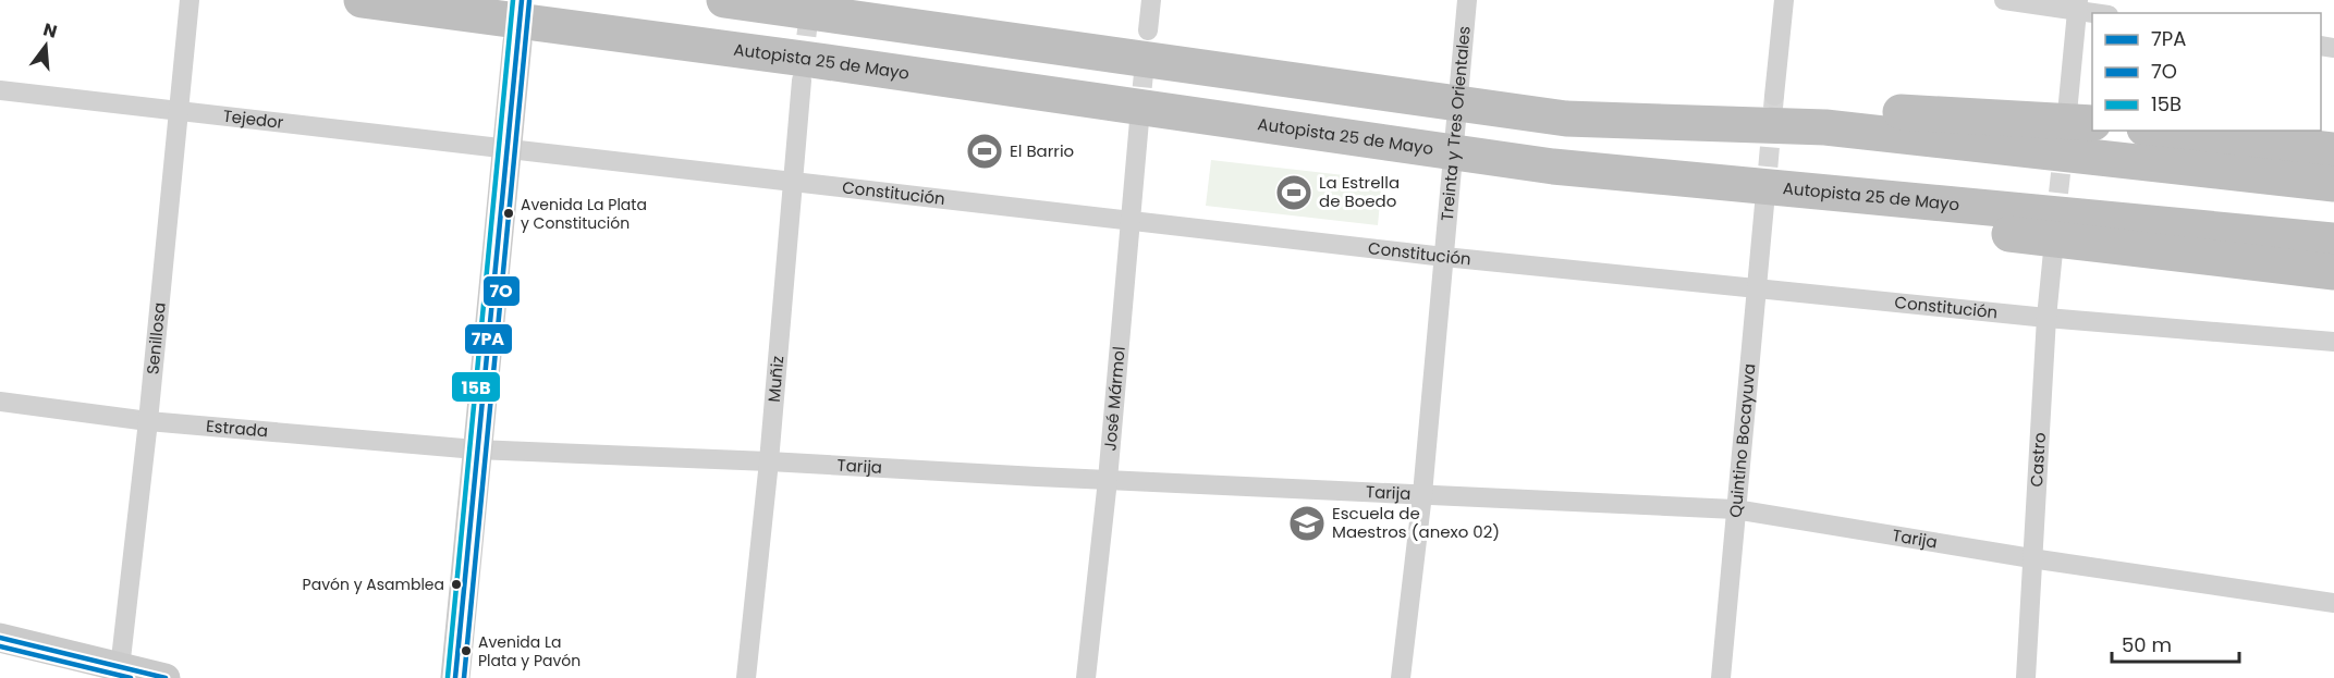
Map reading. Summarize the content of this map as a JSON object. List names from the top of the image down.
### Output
{
  "streets": {
    "highway": ["Autopista 25 de Mayo"],
    "street": [
      "Tejedor",
      "Treinta y Tres Orientales",
      "Constitución",
      "Senillosa",
      "Muñiz",
      "José Mármol",
      "Estrada",
      "Quintino Bocayuva",
      "Castro",
      "Tarija"
    ]
  },
  "crossings": [
    ["Tejedor", "Constitución"],
    ["Tejedor", "Senillosa"],
    ["Treinta y Tres Orientales", "Constitución"],
    ["Treinta y Tres Orientales", "Tarija"],
    ["Constitución", "Muñiz"],
    ["Constitución", "José Mármol"],
    ["Constitución", "Quintino Bocayuva"],
    ["Constitución", "Castro"],
    ["Senillosa", "Estrada"],
    ["Muñiz", "Tarija"],
    ["José Mármol", "Tarija"],
    ["Estrada", "Tarija"],
    ["Quintino Bocayuva", "Tarija"],
    ["Castro", "Tarija"]
  ],
  "places": {
    "sports": ["El Barrio", "La Estrella de Boedo"],
    "other": ["Avenida La Plata y Constitución", "Pavón y Asamblea", "Avenida La Plata y Pavón"],
    "school or university": ["Escuela de Maestros (anexo 02)"]
  },
  "lines": ["transit line 7PA", "transit line 15B", "transit line 7O"],
  "legend": ["7PA", "7O", "15B"],
  "scale_bar": "50 m",
  "north": "top"
}
